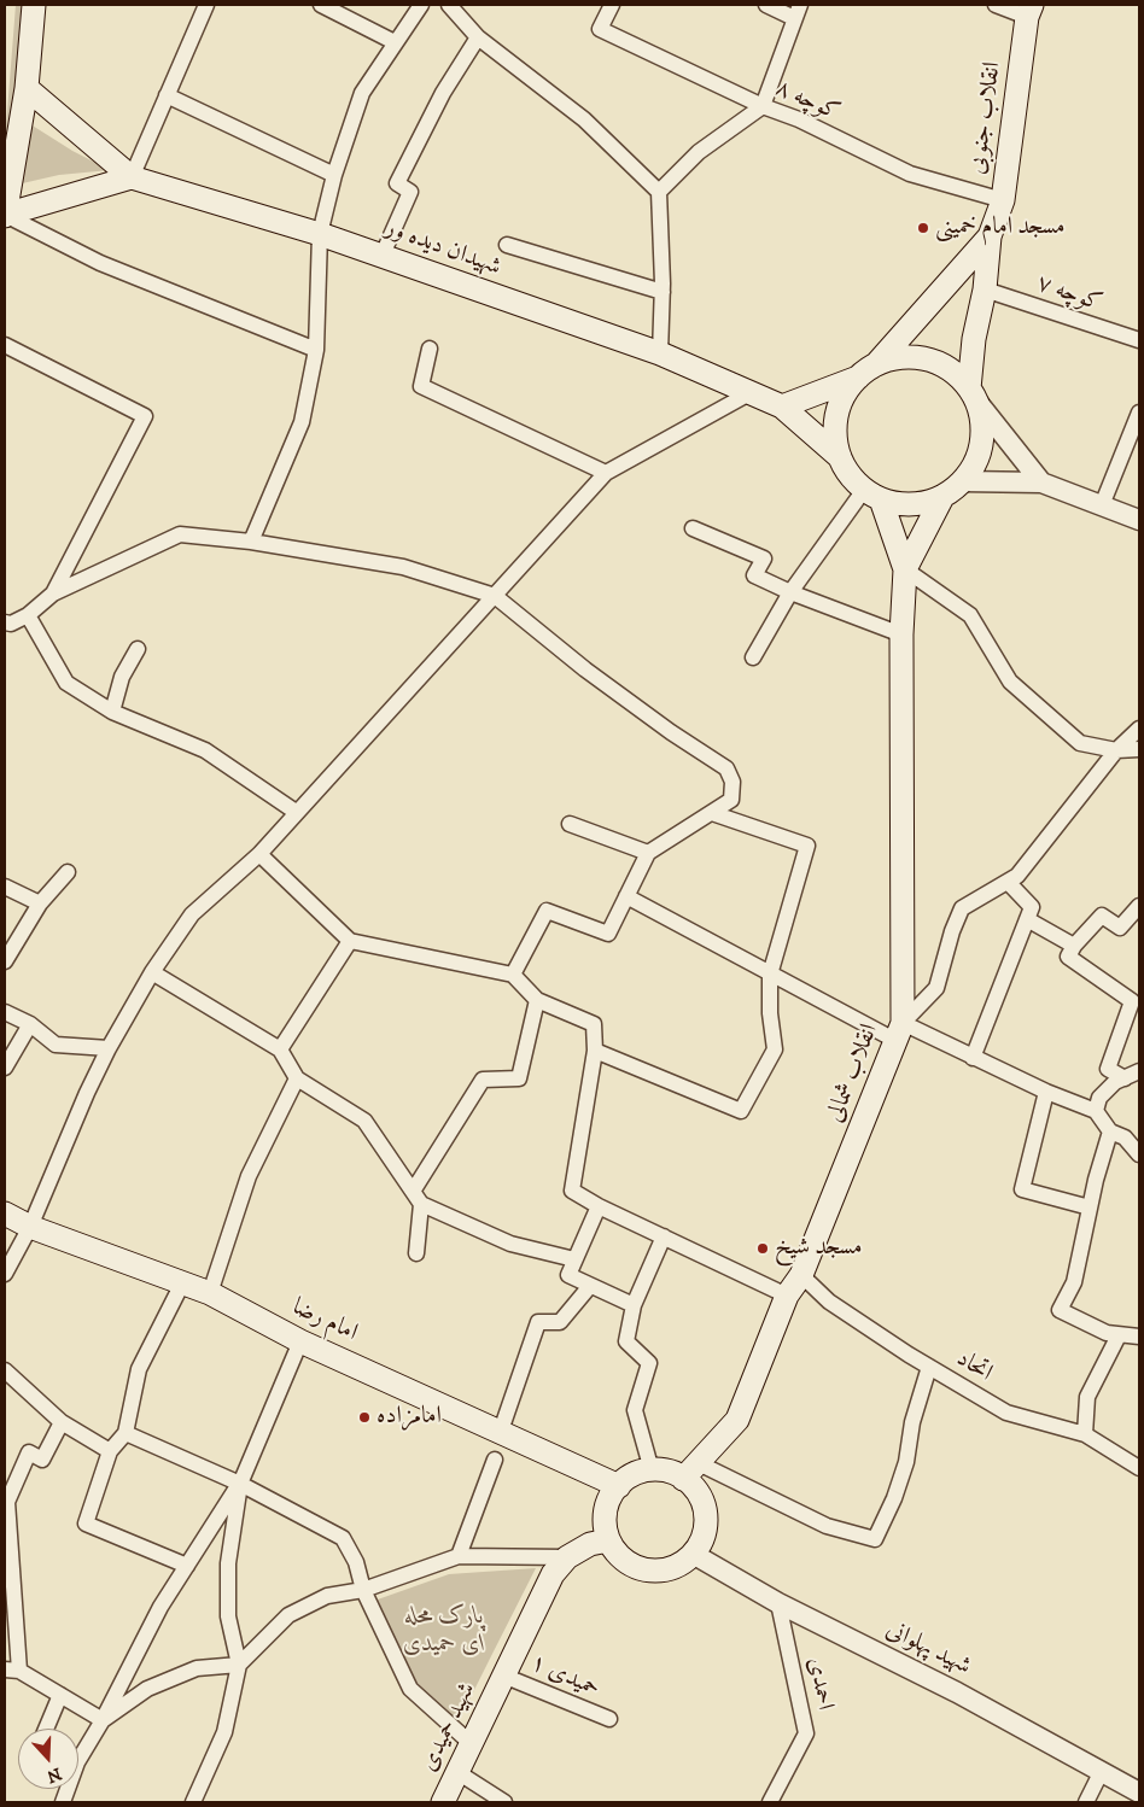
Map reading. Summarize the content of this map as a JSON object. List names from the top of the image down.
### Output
{
  "streets": {
    "main road": [
      "انقلاب جنوبی",
      "شهیدان دیده ور",
      "انقلاب شمالی",
      "امام رضا",
      "شهید حمیدی"
    ],
    "street": [
      "کوچه ۸",
      "کوچه ۷",
      "اتحاد",
      "شهید پهلوانی",
      "حمیدی ۱",
      "احمدی"
    ]
  },
  "crossings": [
    ["کوچه ۸", "انقلاب جنوبی"],
    ["انقلاب شمالی", "امام رضا"],
    ["انقلاب شمالی", "اتحاد"],
    ["انقلاب شمالی", "شهید پهلوانی"],
    ["انقلاب شمالی", "شهید حمیدی"],
    ["امام رضا", "شهید پهلوانی"],
    ["امام رضا", "شهید حمیدی"],
    ["شهید پهلوانی", "احمدی"],
    ["شهید پهلوانی", "شهید حمیدی"],
    ["حمیدی ۱", "شهید حمیدی"]
  ],
  "parks": ["پارک محله ای حمیدی"],
  "places": ["مسجد امام خمینی", "مسجد شیخ", "امامزاده"],
  "north": "bottom"
}
